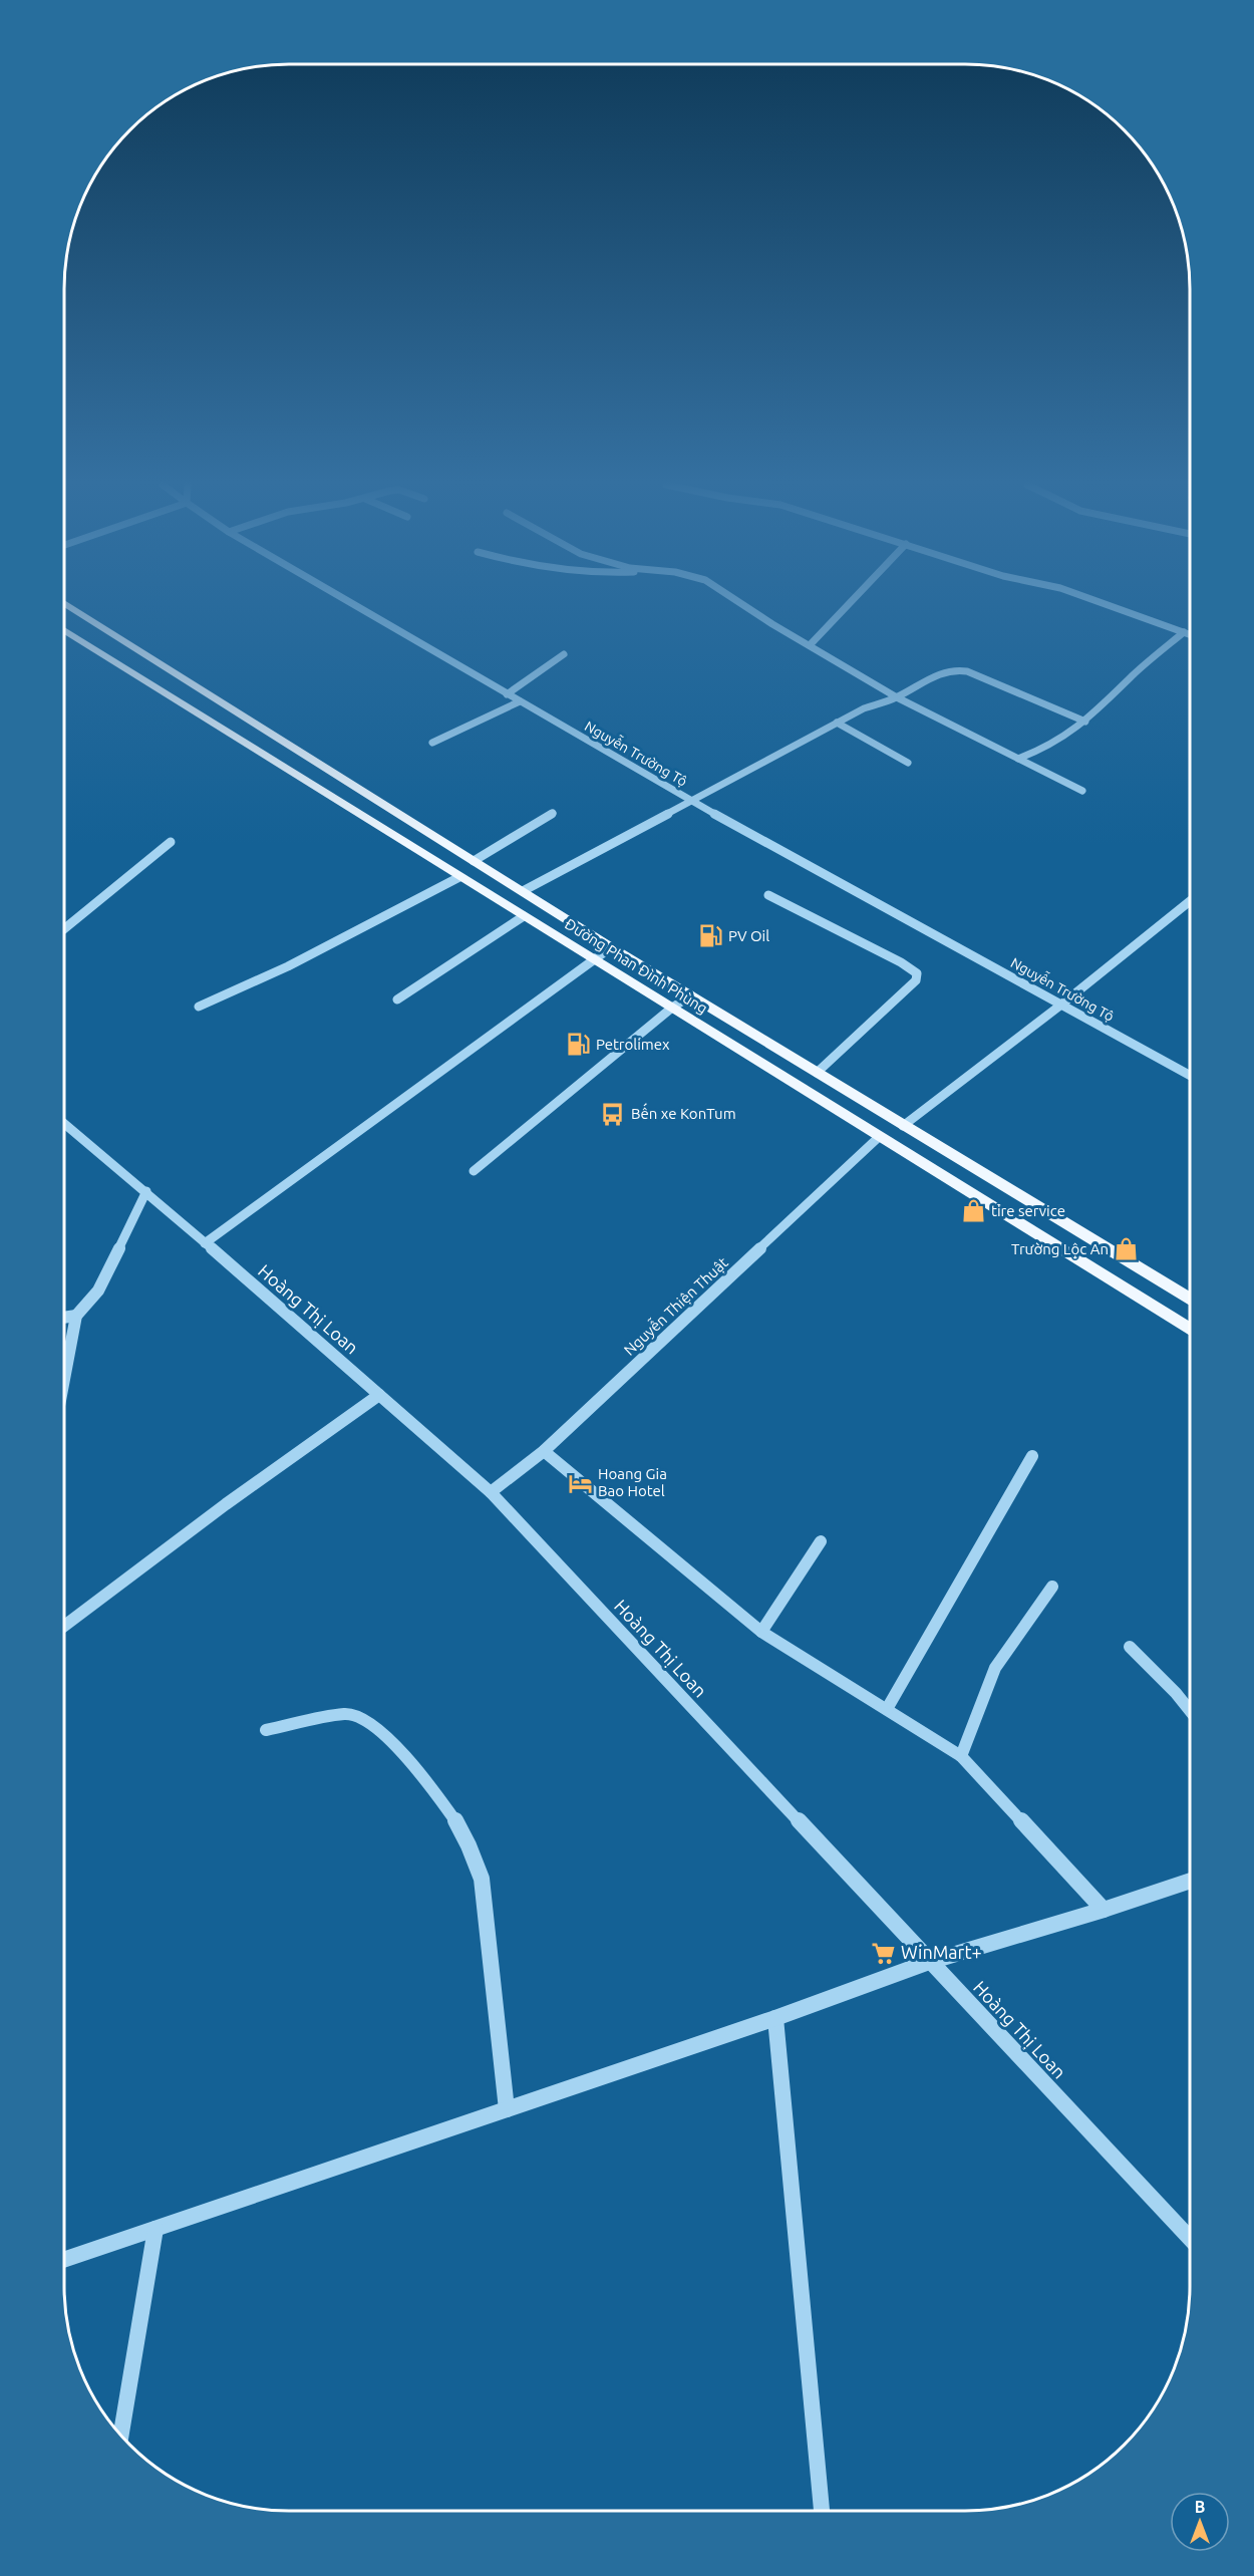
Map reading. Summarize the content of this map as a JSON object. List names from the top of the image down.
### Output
{
  "streets": {
    "main road": ["Đường Phan Đình Phùng"],
    "street": ["Nguyễn Trường Tộ", "Nguyễn Thiện Thuật", "Hoàng Thị Loan"]
  },
  "crossings": [
    ["Đường Phan Đình Phùng", "Nguyễn Thiện Thuật"],
    ["Nguyễn Thiện Thuật", "Hoàng Thị Loan"]
  ],
  "places": {
    "fuel station": ["PV Oil", "Petrolimex"],
    "bus stop": ["Bến xe KonTum"],
    "shop": ["tire service", "Trường Lộc An"],
    "hotel": ["Hoang Gia Bao Hotel"],
    "supermarket": ["WinMart+"]
  },
  "north": "top"
}
